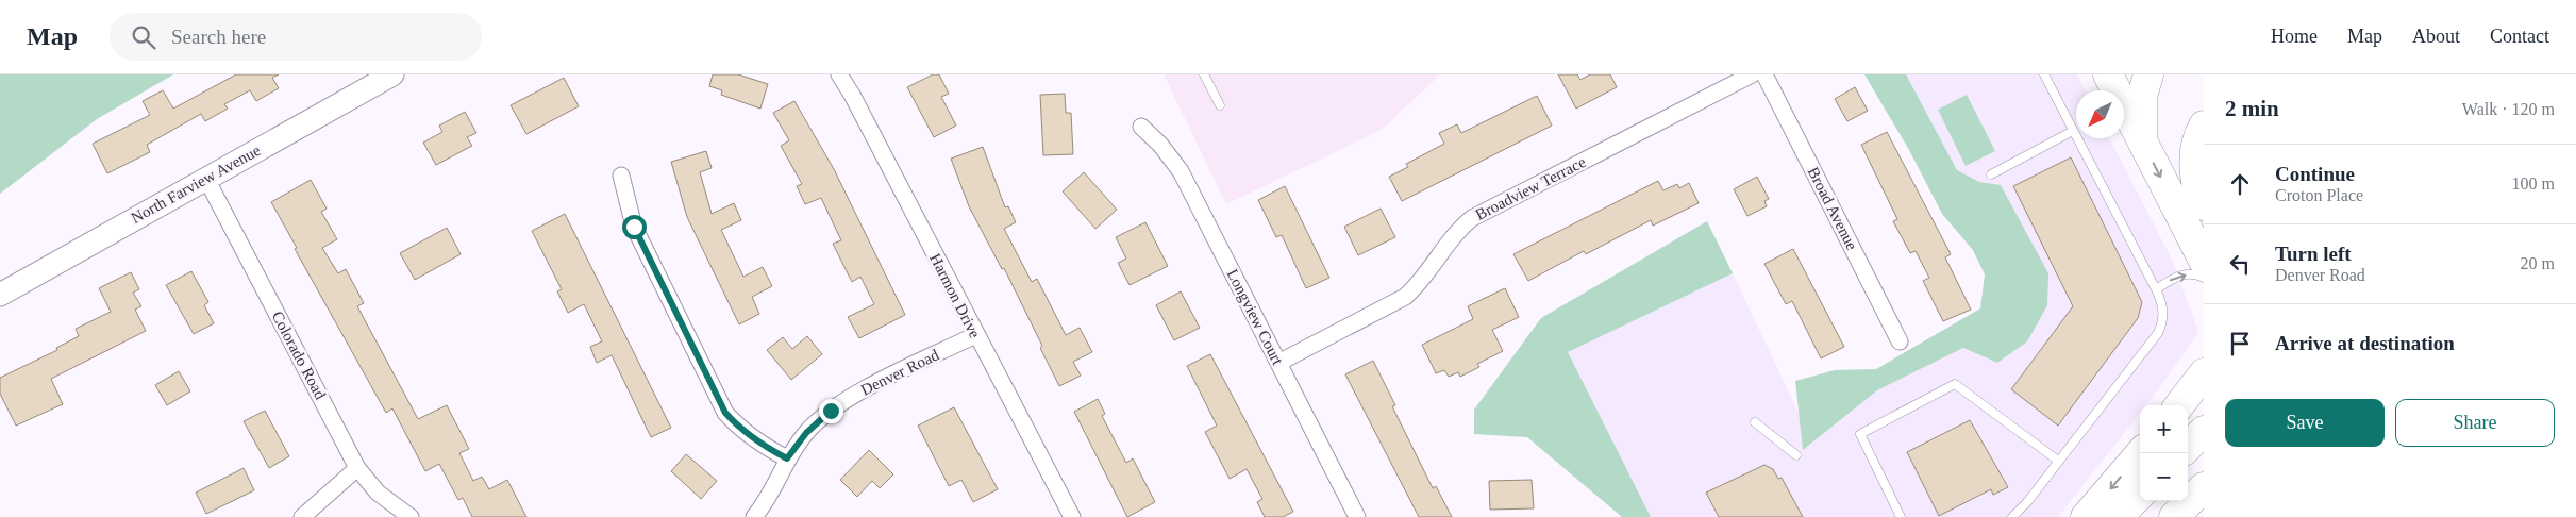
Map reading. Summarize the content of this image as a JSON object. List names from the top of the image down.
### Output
{
  "streets": {
    "street": [
      "North Farview Avenue",
      "Broadview Terrace",
      "Broad Avenue",
      "Harmon Drive",
      "Longview Court",
      "Colorado Road",
      "Denver Road"
    ]
  },
  "crossings": [
    ["North Farview Avenue", "Colorado Road"],
    ["Broadview Terrace", "Longview Court"],
    ["Harmon Drive", "Denver Road"]
  ],
  "north": "bottom left",
  "page": {
    "header": "Map",
    "search": "Search here",
    "nav": [
      "Home",
      "Map",
      "About",
      "Contact"
    ],
    "heading": ["2 min", "Walk · 120 m"],
    "list": [
      ["Continue", "Croton Place", "100 m"],
      ["Turn left", "Denver Road", "20 m"],
      "Arrive at destination"
    ],
    "buttons": ["Save", "Share"],
    "map_buttons": ["+", "−"]
  }
}
